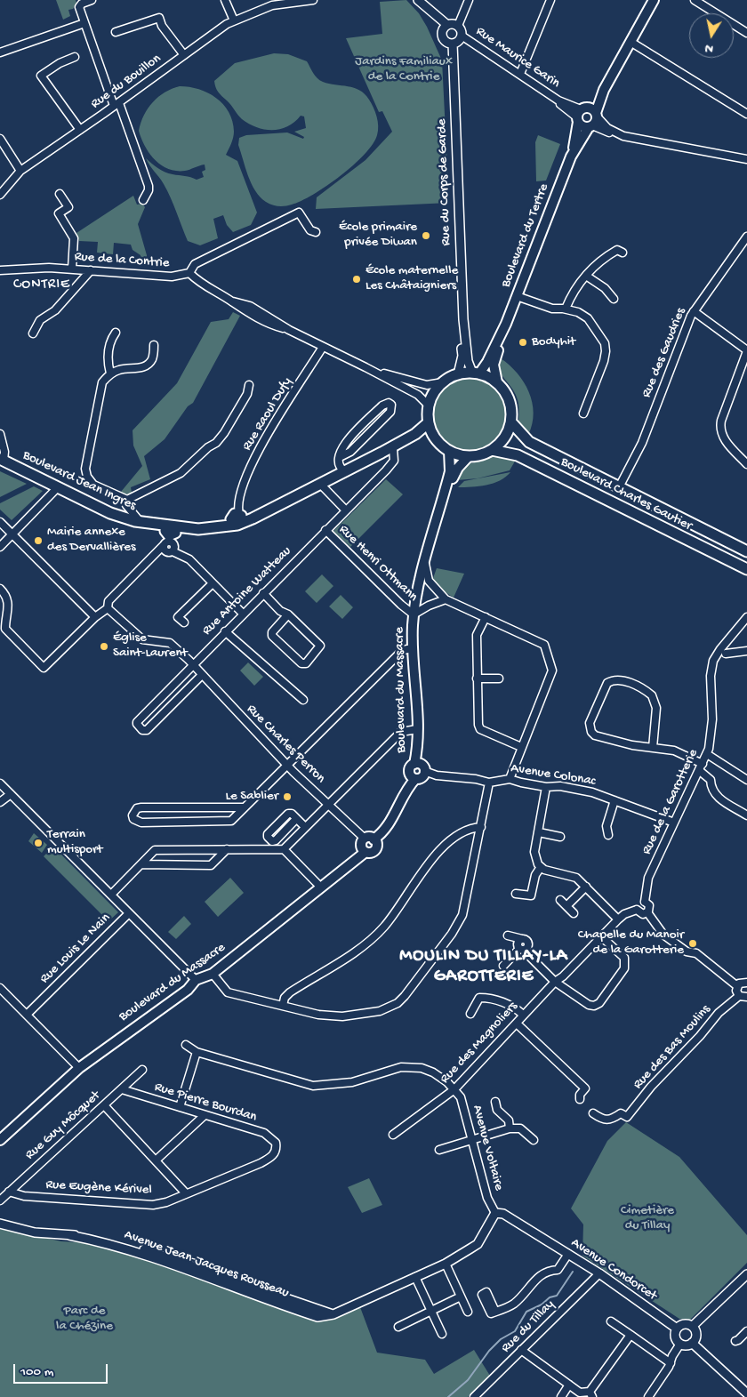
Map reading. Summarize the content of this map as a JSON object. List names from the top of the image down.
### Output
{
  "streets": {
    "main road": [
      "Boulevard du Tertre",
      "Boulevard Jean Ingres",
      "Boulevard Charles Gautier",
      "Boulevard du Massacre"
    ],
    "street": [
      "Rue Maurice Garin",
      "Rue du Bouillon",
      "Rue du Corps de Garde",
      "Rue de la Contrie",
      "Rue des Gaudries",
      "Rue Raoul Dufy",
      "Rue Henri Ottmann",
      "Rue Antoine Watteau",
      "Rue Charles Perron",
      "Avenue Colonac",
      "Rue de la Garotterie",
      "Rue Louis Le Nain",
      "Rue des Magnoliers",
      "Rue des Bas Moulins",
      "Rue Pierre Bourdan",
      "Rue Guy Môcquet",
      "Avenue Voltaire",
      "Rue Eugène Kérivel",
      "Avenue Jean-Jacques Rousseau",
      "Avenue Condorcet",
      "Rue du Tillay"
    ]
  },
  "crossings": [
    ["Rue Maurice Garin", "Rue du Corps de Garde"],
    ["Rue Maurice Garin", "Boulevard du Tertre"],
    ["Rue du Corps de Garde", "Boulevard du Tertre"],
    ["Rue du Corps de Garde", "Boulevard Jean Ingres"],
    ["Rue du Corps de Garde", "Boulevard Charles Gautier"],
    ["Rue du Corps de Garde", "Boulevard du Massacre"],
    ["Boulevard du Tertre", "Boulevard Jean Ingres"],
    ["Boulevard du Tertre", "Boulevard Charles Gautier"],
    ["Boulevard du Tertre", "Boulevard du Massacre"],
    ["Rue des Gaudries", "Boulevard Charles Gautier"],
    ["Rue Raoul Dufy", "Boulevard Jean Ingres"],
    ["Boulevard Jean Ingres", "Boulevard Charles Gautier"],
    ["Boulevard Jean Ingres", "Rue Antoine Watteau"],
    ["Boulevard Jean Ingres", "Boulevard du Massacre"],
    ["Boulevard Charles Gautier", "Boulevard du Massacre"],
    ["Rue Henri Ottmann", "Rue Antoine Watteau"],
    ["Rue Henri Ottmann", "Boulevard du Massacre"],
    ["Rue Antoine Watteau", "Rue Charles Perron"],
    ["Boulevard du Massacre", "Rue Charles Perron"],
    ["Boulevard du Massacre", "Avenue Colonac"],
    ["Avenue Colonac", "Rue de la Garotterie"],
    ["Rue de la Garotterie", "Rue des Magnoliers"],
    ["Rue des Magnoliers", "Avenue Voltaire"],
    ["Rue Pierre Bourdan", "Rue Guy Môcquet"],
    ["Rue Pierre Bourdan", "Rue Eugène Kérivel"],
    ["Rue Guy Môcquet", "Rue Eugène Kérivel"],
    ["Avenue Voltaire", "Avenue Jean-Jacques Rousseau"],
    ["Avenue Voltaire", "Avenue Condorcet"],
    ["Avenue Jean-Jacques Rousseau", "Avenue Condorcet"],
    ["Avenue Condorcet", "Rue du Tillay"]
  ],
  "districts": ["CONTRIE", "MOULIN DU TILLAY-LA GAROTTERIE"],
  "parks": ["Jardins Familiaux de la Contrie", "Cimetière du Tillay", "Parc de la Chézine"],
  "places": [
    "École primaire privée Diwan",
    "École maternelle Les Châtaigniers",
    "Bodyhit",
    "Mairie annexe des Dervallières",
    "Église Saint-Laurent",
    "Le Sablier",
    "Terrain multisport",
    "Chapelle du Manoir de la Garotterie"
  ],
  "scale_bar": "100 m",
  "north": "bottom"
}
